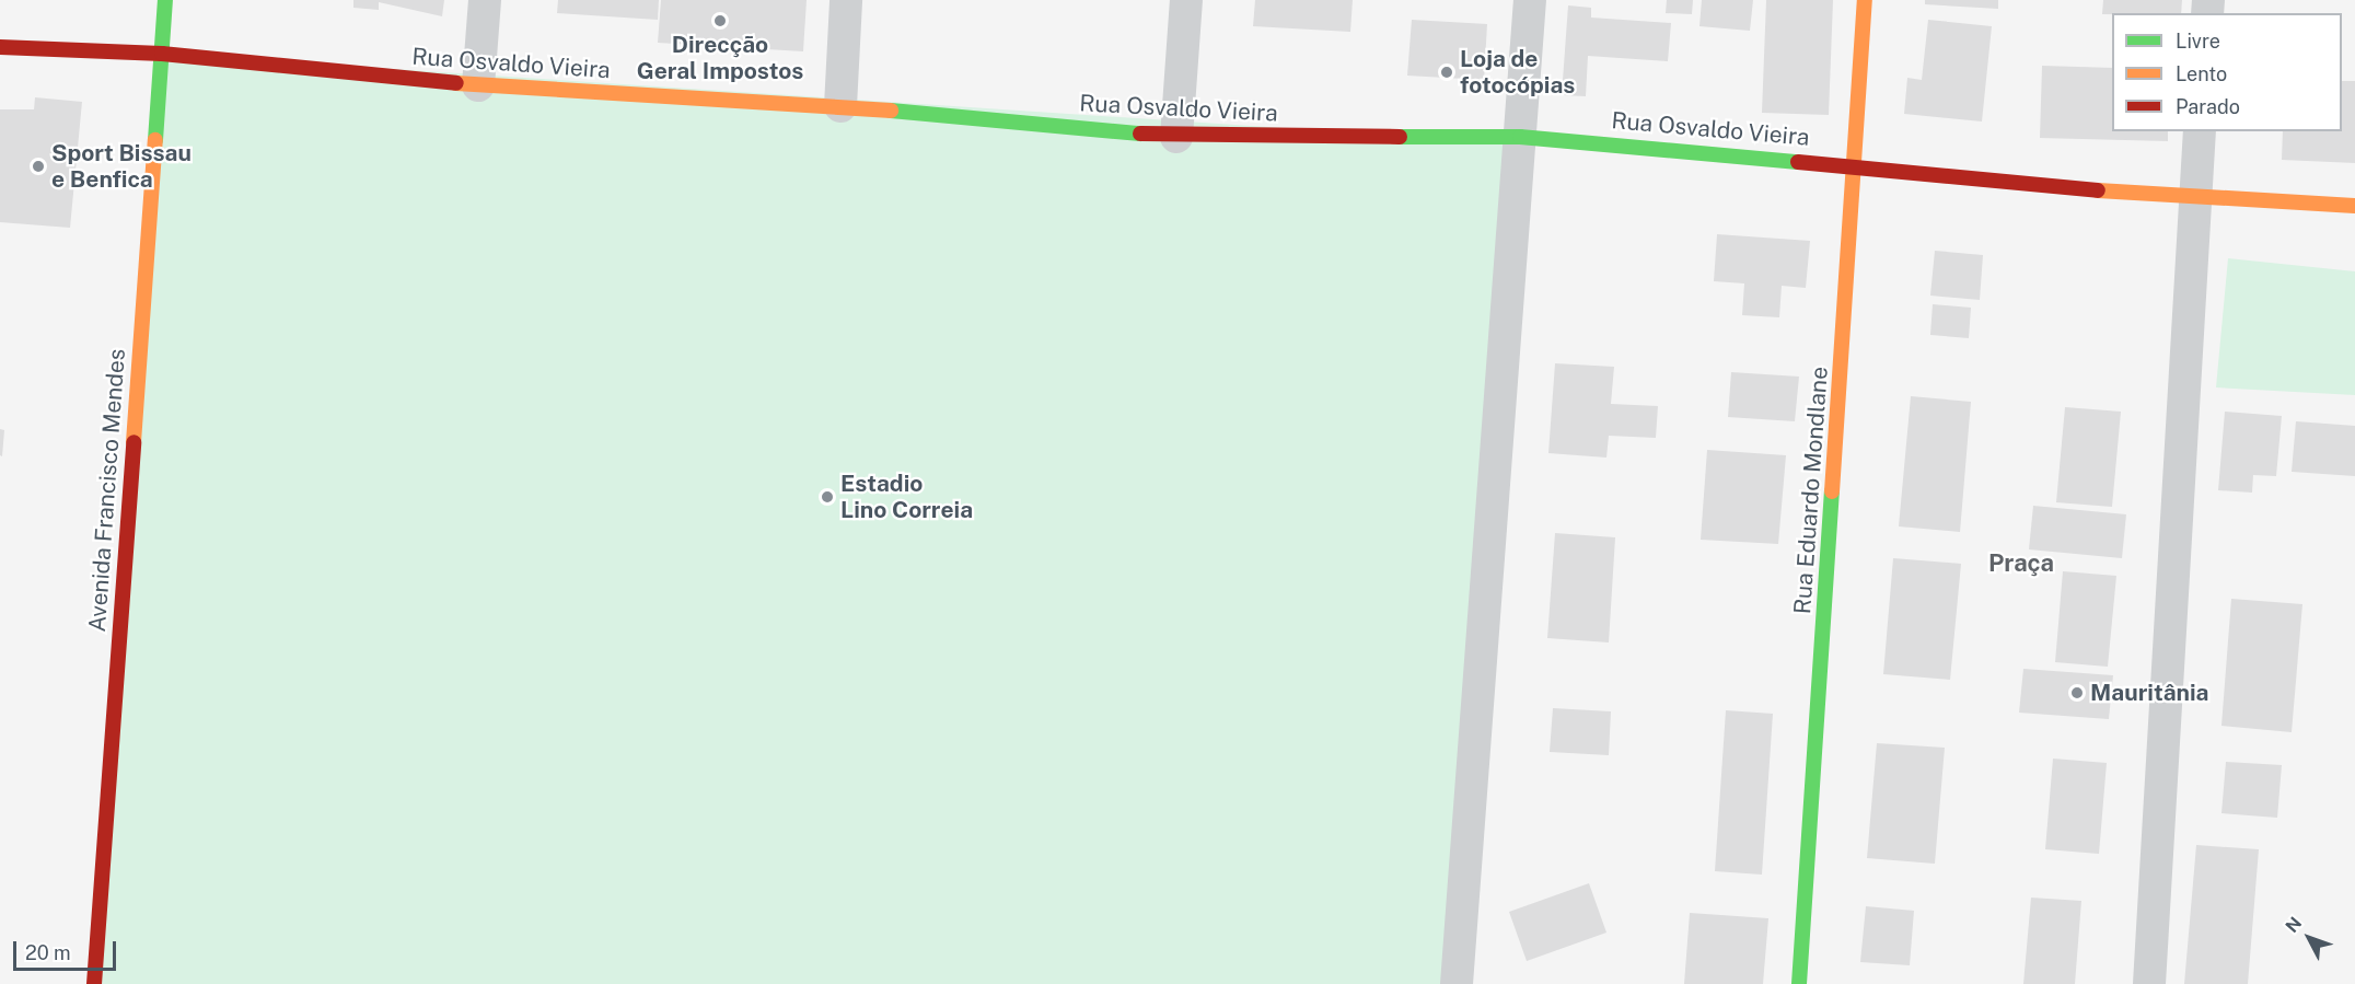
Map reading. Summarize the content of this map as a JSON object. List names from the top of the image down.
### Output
{
  "streets": {
    "street": ["Rua Osvaldo Vieira", "Avenida Francisco Mendes", "Rua Eduardo Mondlane"]
  },
  "crossings": [
    ["Rua Osvaldo Vieira", "Avenida Francisco Mendes"],
    ["Rua Osvaldo Vieira", "Rua Eduardo Mondlane"]
  ],
  "districts": ["Praça"],
  "places": [
    "Direcção Geral Impostos",
    "Loja de fotocópias",
    "Sport Bissau e Benfica",
    "Estadio Lino Correia",
    "Mauritânia"
  ],
  "legend": ["Livre", "Lento", "Parado"],
  "scale_bar": "20 m",
  "north": "top left"
}
